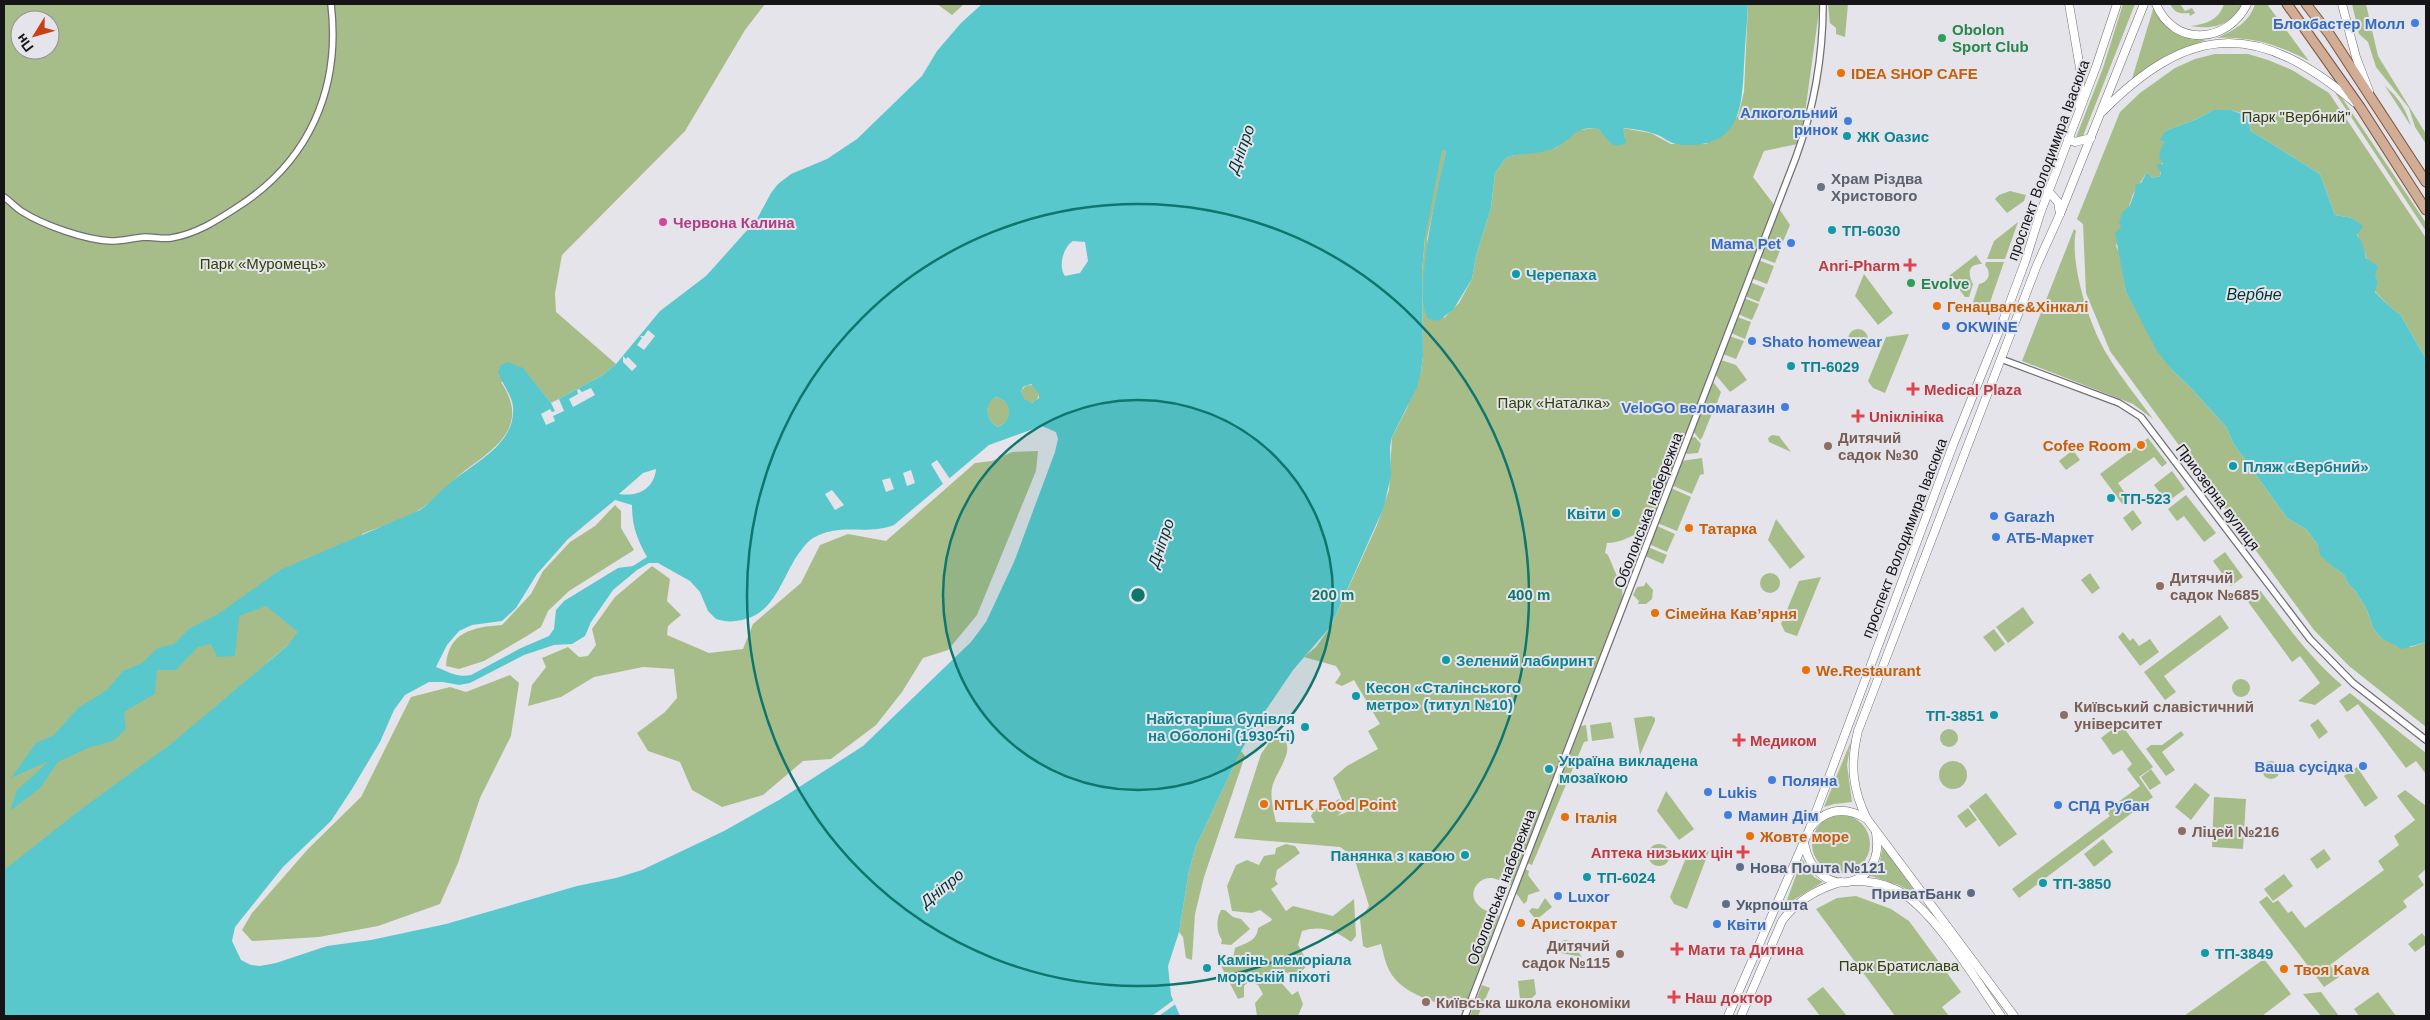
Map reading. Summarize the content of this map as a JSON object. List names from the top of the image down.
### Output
{
  "streets": {
    "main road": ["проспект Володимира Івасюка"],
    "street": ["Приозерна вулиця", "Оболонська набережна"]
  },
  "crossings": [
    ["проспект Володимира Івасюка", "Приозерна вулиця"]
  ],
  "water": ["Дніпро", "Вербне"],
  "parks": [
    "Парк \"Вербний\"",
    "Парк «Муромець»",
    "Парк «Наталка»",
    "Парк Братислава"
  ],
  "places": {
    "other": [
      "Блокбастер Молл",
      "Obolon Sport Club",
      "IDEA SHOP CAFE",
      "Алкогольний ринок",
      "ЖК Оазис",
      "Храм Різдва Христового",
      "Червона Калина",
      "ТП-6030",
      "Mama Pet",
      "Черепаха",
      "Evolve",
      "Генацвалє&Хінкалі",
      "OKWINE",
      "Shato homewear",
      "ТП-6029",
      "VeloGO веломагазин",
      "Cofee Room",
      "Дитячий садок №30",
      "Пляж «Вербний»",
      "ТП-523",
      "Квіти",
      "Garazh",
      "Татарка",
      "АТБ-Маркет",
      "Дитячий садок №685",
      "Сімейна Кавʼярня",
      "Зелений лабиринт",
      "We.Restaurant",
      "Кесон «Сталінського метро» (титул №10)",
      "ТП-3851",
      "Київський славістичний університет",
      "Найстаріша будівля на Оболоні (1930-ті)",
      "Ваша сусідка",
      "Україна викладена мозаїкою",
      "Поляна",
      "Lukis",
      "NTLK Food Point",
      "СПД Рубан",
      "Мамин Дім",
      "Італія",
      "Ліцей №216",
      "Жовте море",
      "Панянка з кавою",
      "Нова Пошта №121",
      "ТП-6024",
      "ТП-3850",
      "ПриватБанк",
      "Luxor",
      "Укрпошта",
      "Аристократ",
      "Квiти",
      "ТП-3849",
      "Дитячий садок №115",
      "Камінь меморіала морській піхоті",
      "Твоя Kava",
      "Київська школа економіки"
    ],
    "health": [
      "Anri-Pharm",
      "Medical Plaza",
      "Uniклініка",
      "Медиком",
      "Аптека низьких цін",
      "Мати та Дитина",
      "Наш доктор"
    ]
  },
  "north": "bottom left",
  "rings": ["200 m", "400 m"]
}
